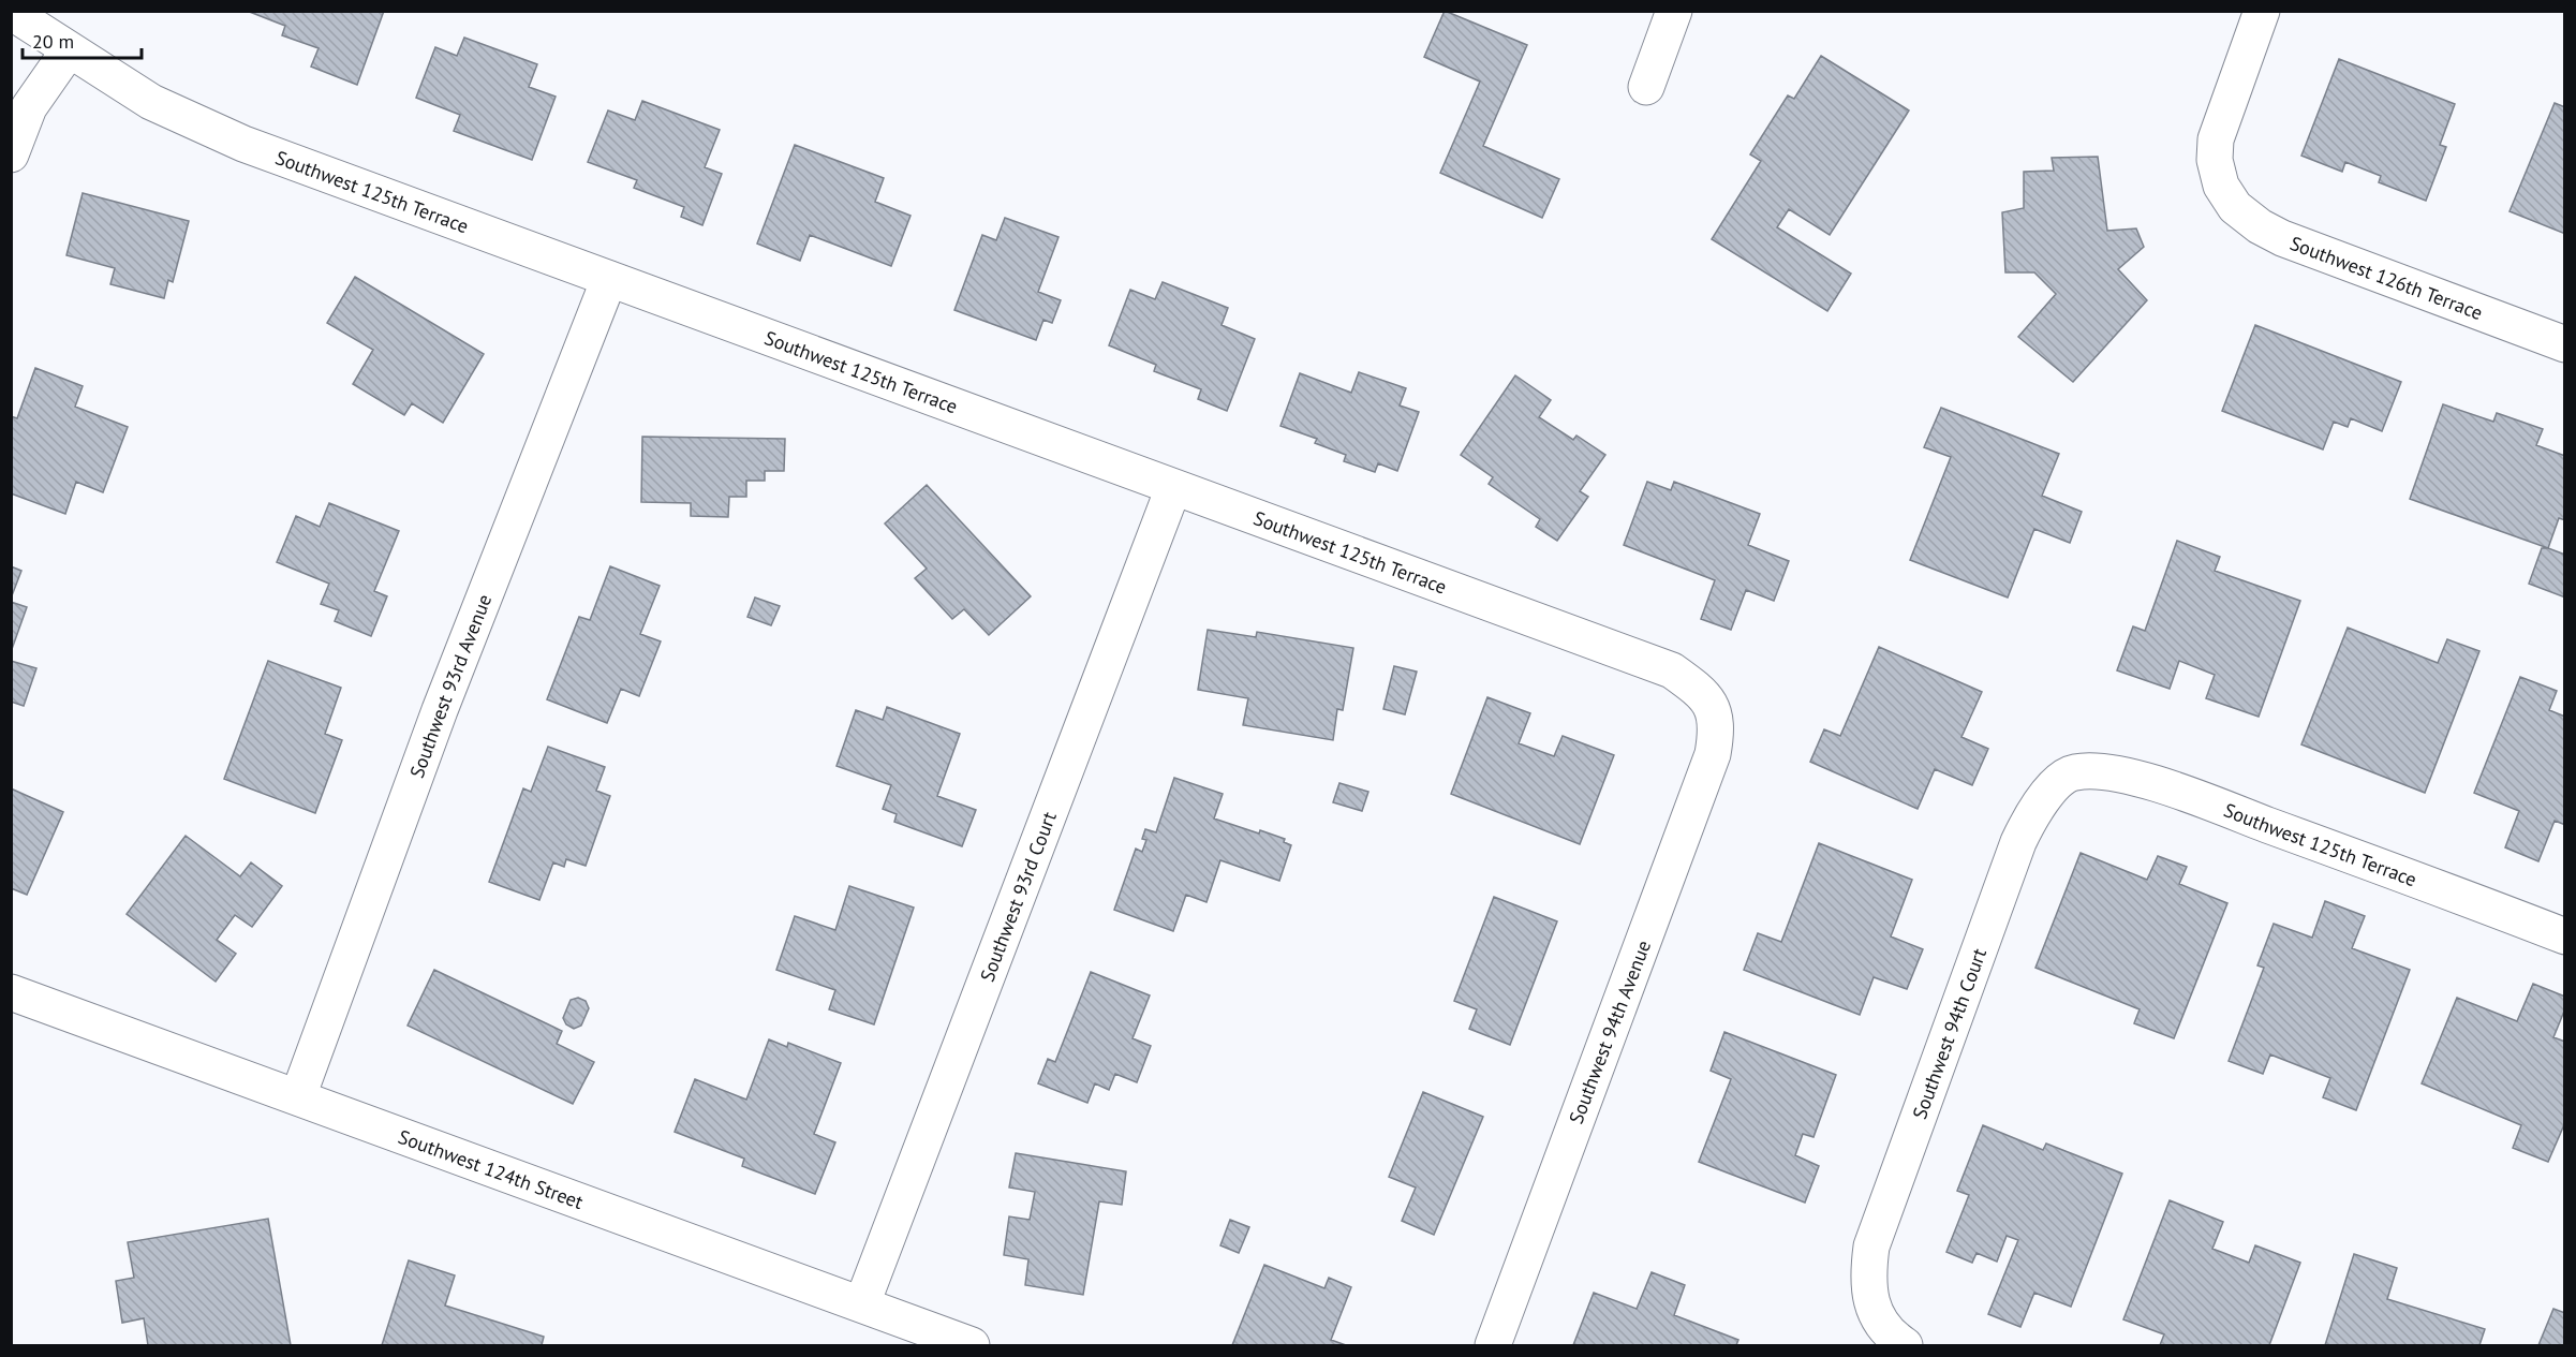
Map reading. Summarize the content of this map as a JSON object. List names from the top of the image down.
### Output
{
  "streets": {
    "street": [
      "Southwest 125th Terrace",
      "Southwest 126th Terrace",
      "Southwest 93rd Avenue",
      "Southwest 93rd Court",
      "Southwest 94th Avenue",
      "Southwest 94th Court",
      "Southwest 124th Street"
    ]
  },
  "crossings": [
    ["Southwest 125th Terrace", "Southwest 93rd Avenue"],
    ["Southwest 125th Terrace", "Southwest 93rd Court"],
    ["Southwest 125th Terrace", "Southwest 94th Avenue"],
    ["Southwest 125th Terrace", "Southwest 94th Court"],
    ["Southwest 93rd Avenue", "Southwest 124th Street"],
    ["Southwest 93rd Court", "Southwest 124th Street"]
  ],
  "scale_bar": "20 m"
}
